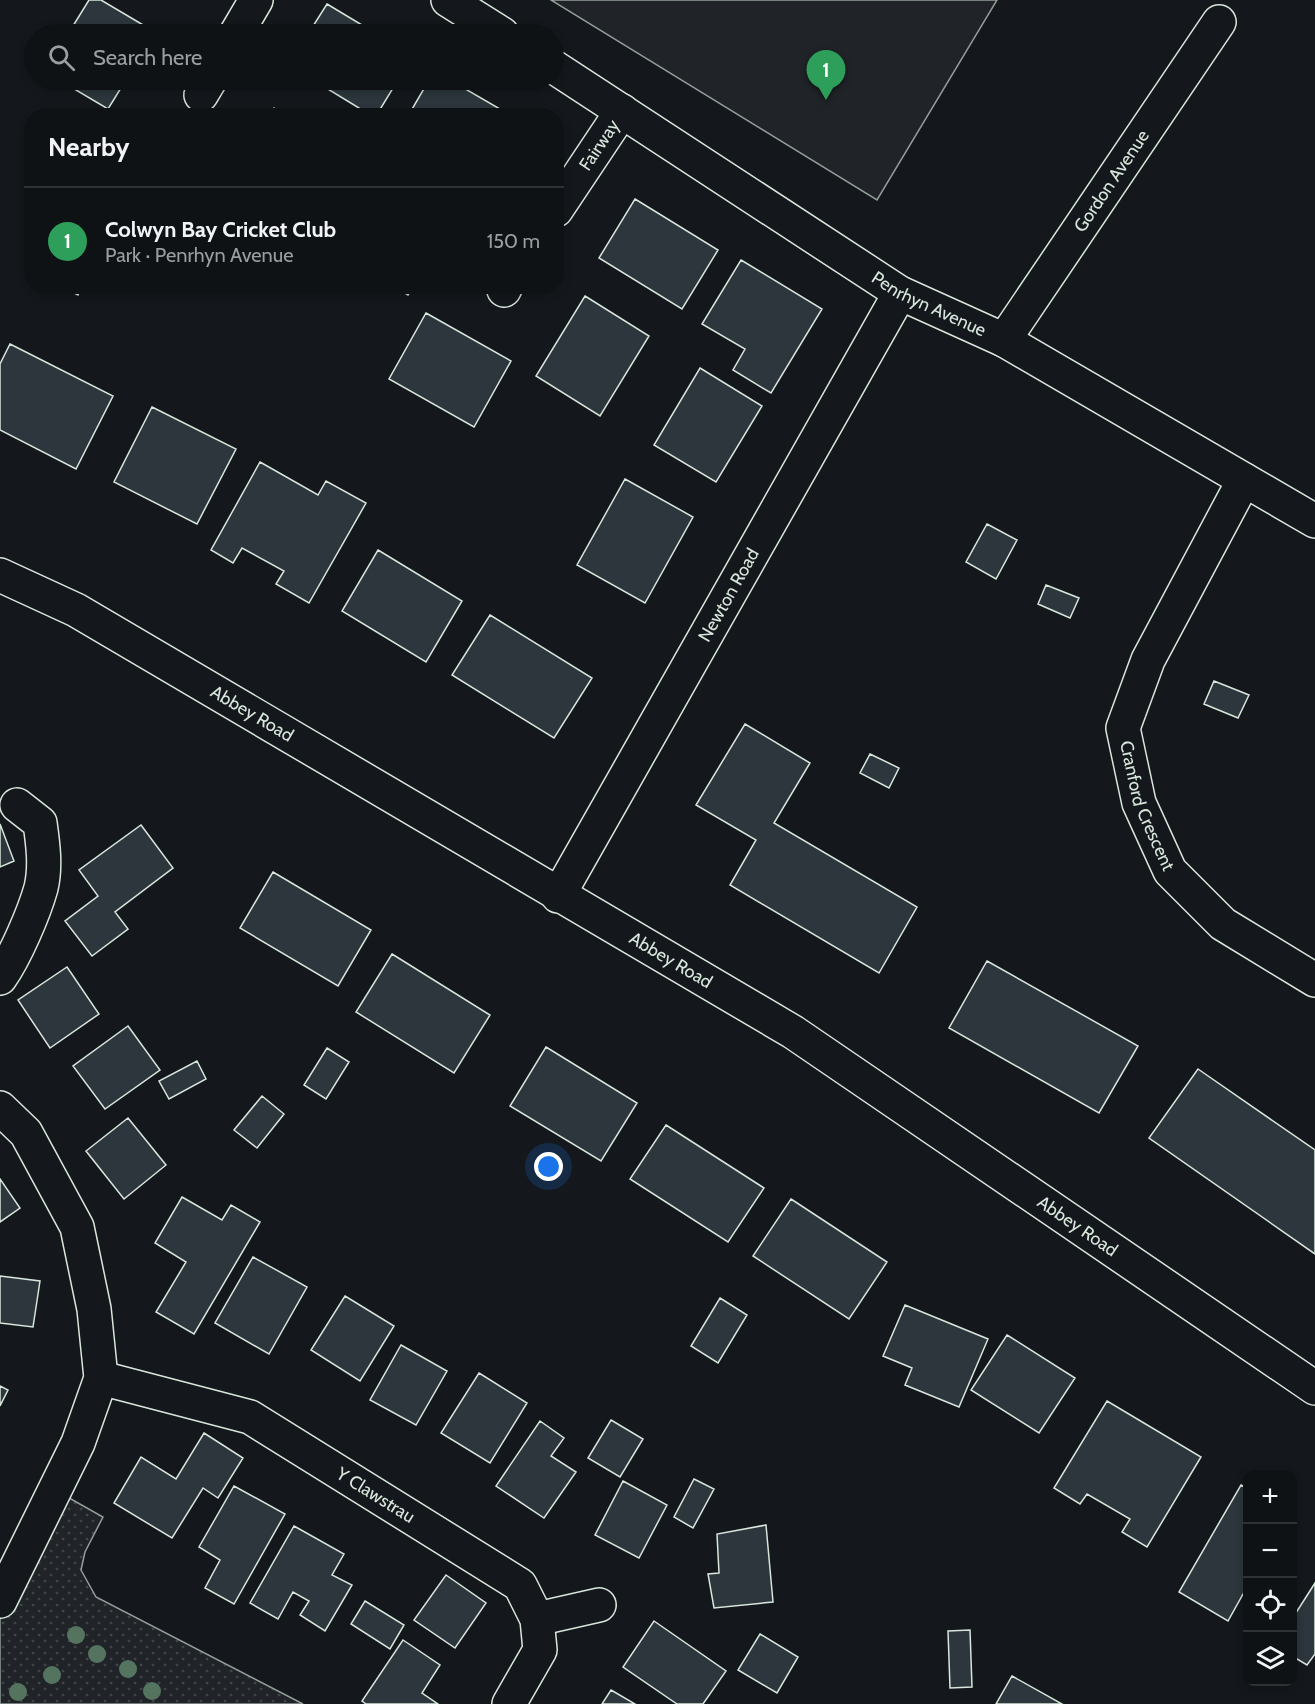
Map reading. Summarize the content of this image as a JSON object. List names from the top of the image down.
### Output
{
  "streets": {
    "street": [
      "Fairway",
      "Gordon Avenue",
      "Penrhyn Avenue",
      "Newton Road",
      "Abbey Road",
      "Cranford Crescent",
      "Y Clawstrau"
    ]
  },
  "crossings": [
    ["Fairway", "Penrhyn Avenue"],
    ["Gordon Avenue", "Penrhyn Avenue"],
    ["Penrhyn Avenue", "Newton Road"],
    ["Penrhyn Avenue", "Cranford Crescent"],
    ["Newton Road", "Abbey Road"]
  ],
  "page": {
    "search": "Search here",
    "pins": "1",
    "heading": "Nearby",
    "list": [
      {
        "mark": "1",
        "name": "Colwyn Bay Cricket Club",
        "note": "Park · Penrhyn Avenue",
        "value": "150 m"
      }
    ],
    "map_buttons": ["+", "−"]
  }
}
